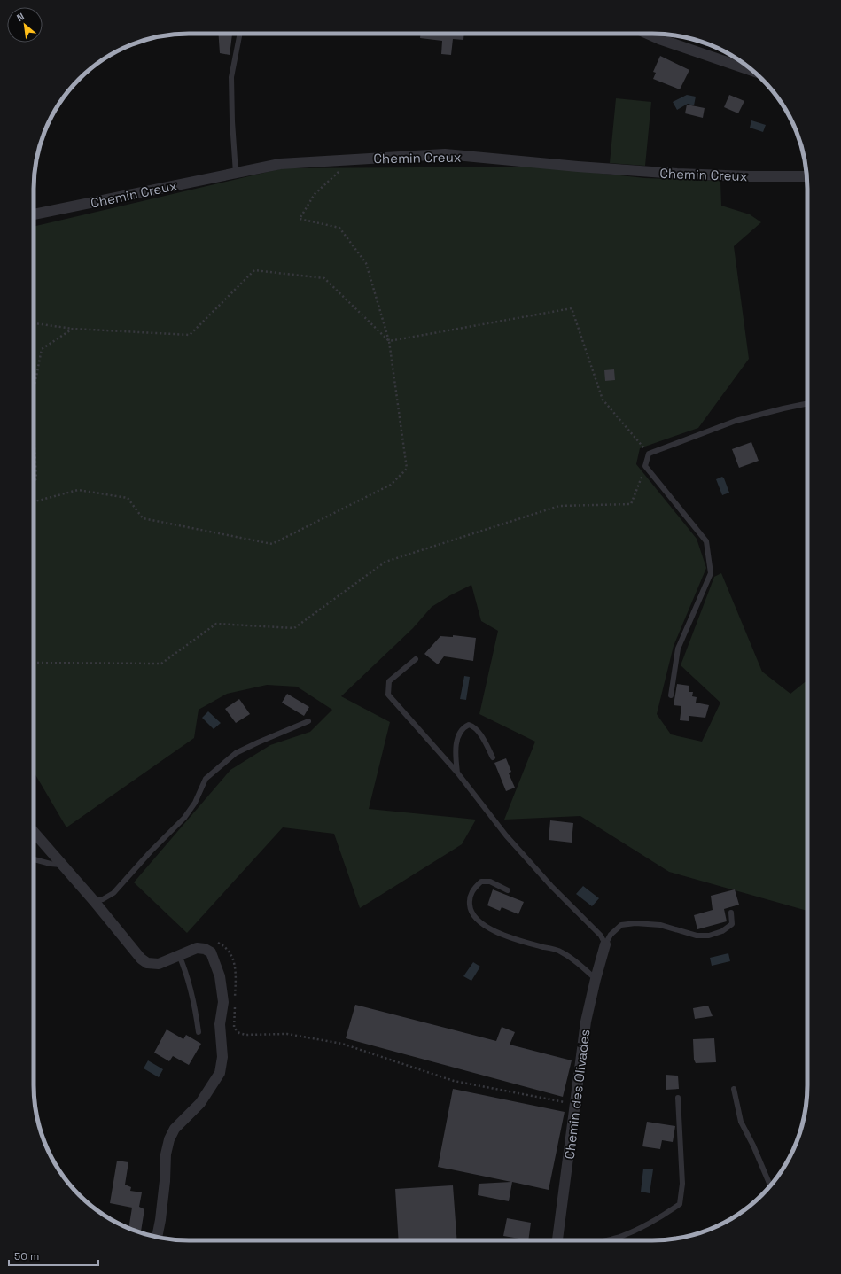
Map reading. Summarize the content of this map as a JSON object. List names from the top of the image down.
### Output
{
  "streets": {
    "street": ["Chemin Creux", "Chemin des Olivades"]
  },
  "scale_bar": "50 m",
  "north": "top left"
}
